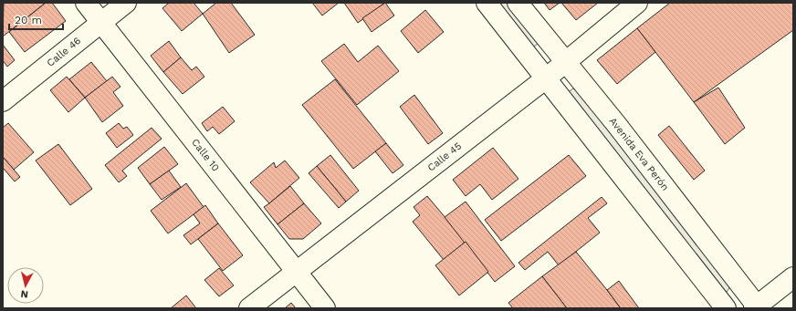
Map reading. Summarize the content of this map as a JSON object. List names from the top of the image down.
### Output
{
  "streets": {
    "street": [
      "Calle 46",
      "Avenida Eva Perón",
      "Calle 10",
      "Calle 45"
    ]
  },
  "crossings": [
    ["Calle 46", "Calle 10"],
    ["Avenida Eva Perón", "Calle 45"],
    ["Calle 10", "Calle 45"]
  ],
  "scale_bar": "20 m",
  "north": "bottom"
}
